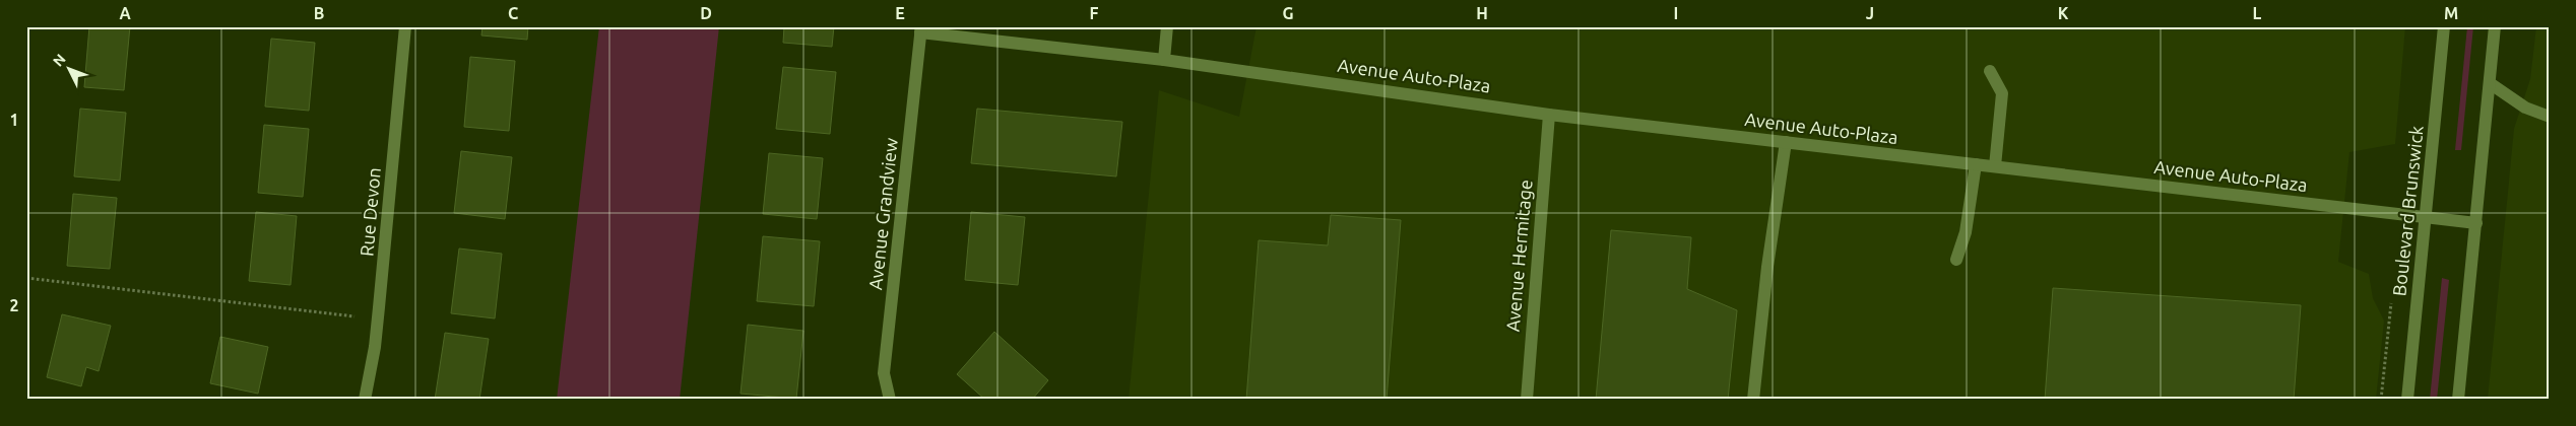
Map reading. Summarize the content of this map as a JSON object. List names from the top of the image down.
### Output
{
  "streets": {
    "street": [
      "Avenue Auto-Plaza",
      "Boulevard Brunswick",
      "Rue Devon",
      "Avenue Grandview",
      "Avenue Hermitage"
    ]
  },
  "crossings": [
    ["Avenue Auto-Plaza", "Boulevard Brunswick"],
    ["Avenue Auto-Plaza", "Avenue Grandview"],
    ["Avenue Auto-Plaza", "Avenue Hermitage"]
  ],
  "north": "top left",
  "grid": {
    "columns": [
      "A",
      "B",
      "C",
      "D",
      "E",
      "F",
      "G",
      "H",
      "I",
      "J",
      "K",
      "L",
      "M"
    ],
    "rows": ["1", "2"]
  }
}
